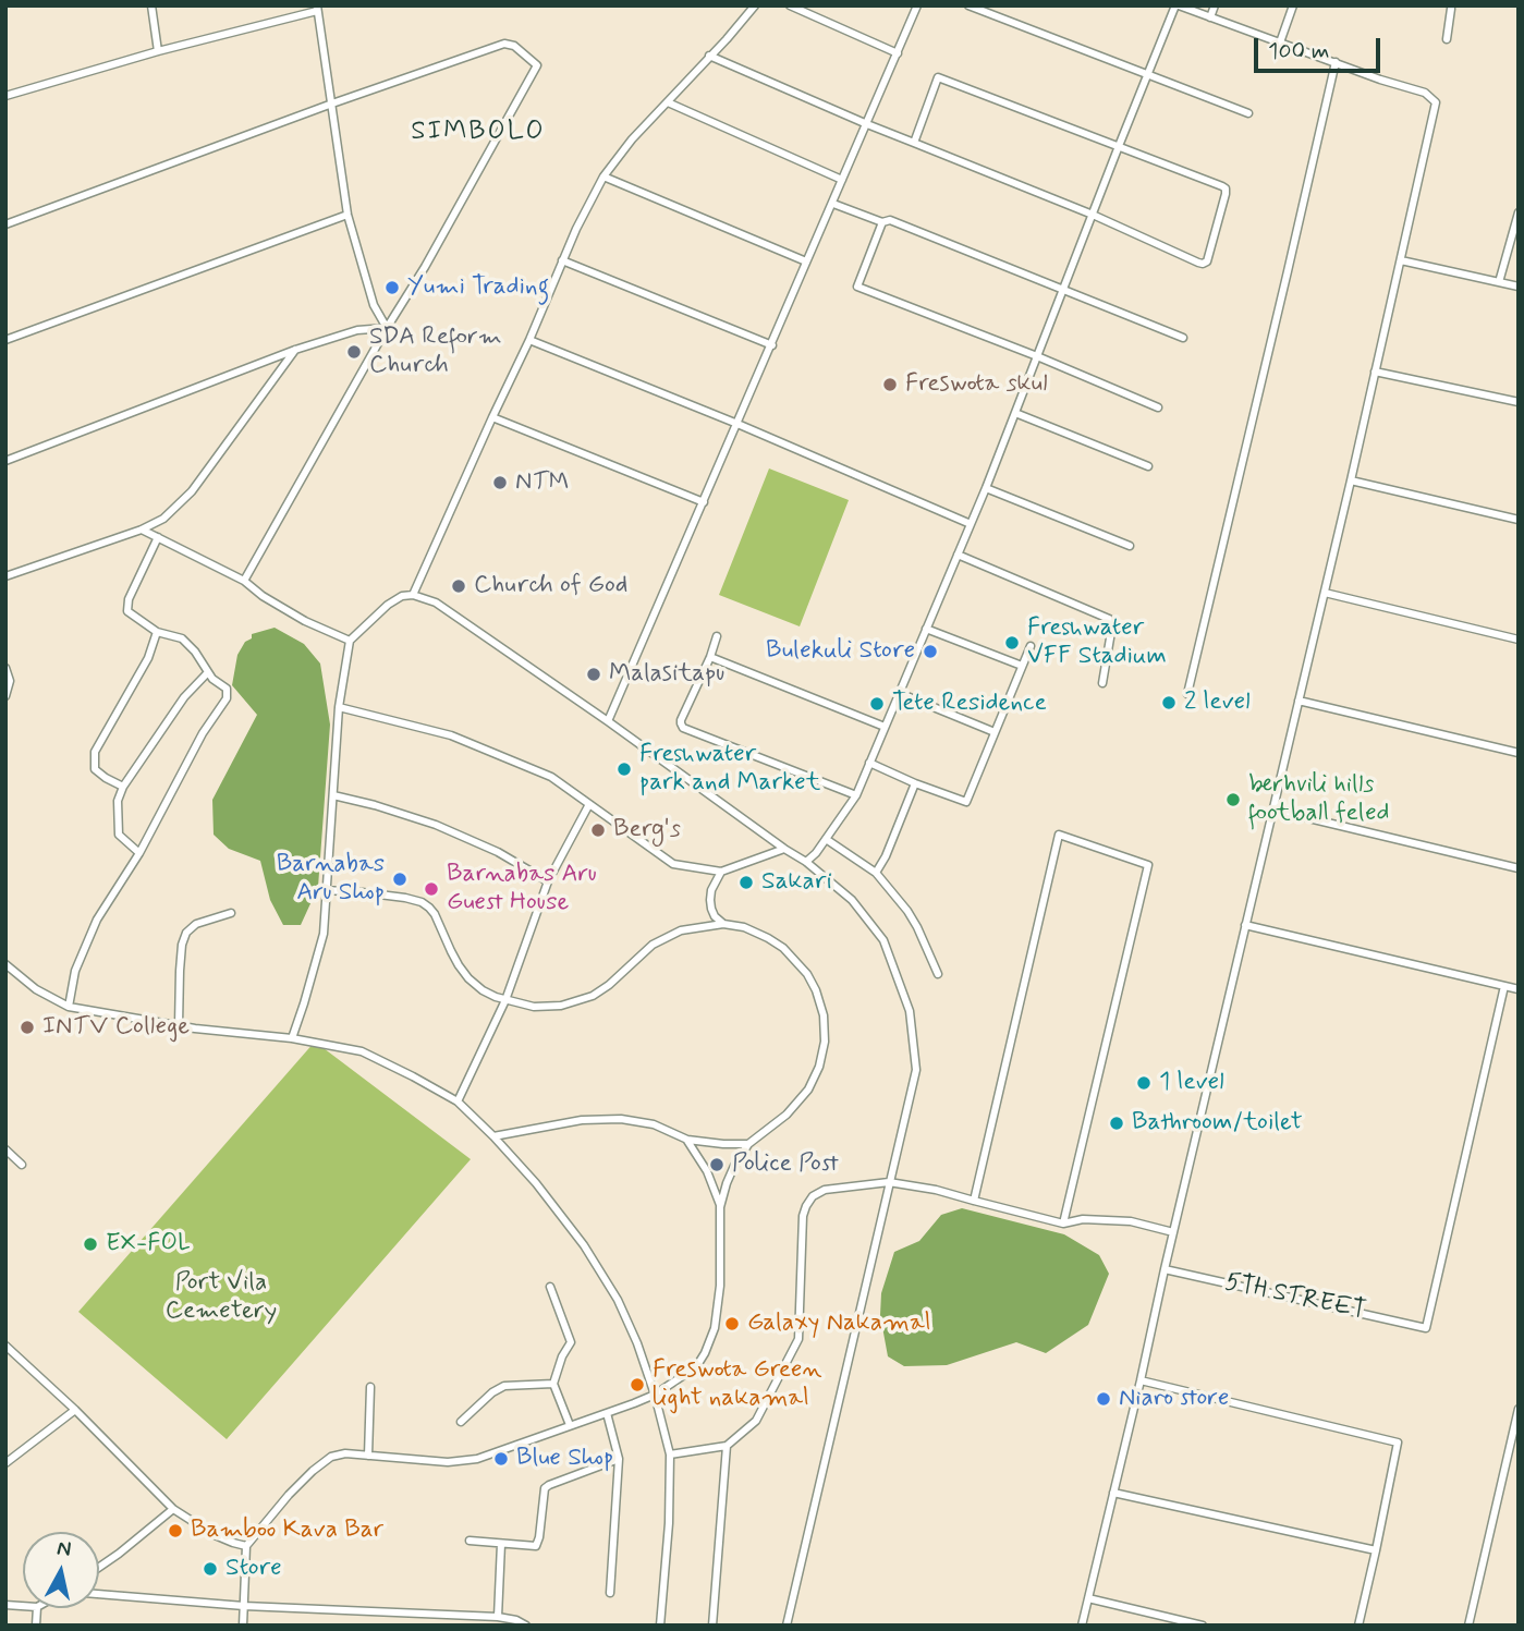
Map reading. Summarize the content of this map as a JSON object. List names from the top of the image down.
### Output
{
  "streets": {
    "street": ["5TH STREET"]
  },
  "districts": ["SIMBOLO"],
  "parks": ["Port Vila Cemetery"],
  "places": [
    "Yumi Trading",
    "SDA Reform Church",
    "Freswota skul",
    "NTM",
    "Church of God",
    "Freshwater VFF Stadium",
    "Bulekuli Store",
    "Malasitapu",
    "2 level",
    "Tete Residence",
    "Freshwater park and Market",
    "berhvili hills football feled",
    "Berg's",
    "Barnabas Aru Shop",
    "Sakari",
    "Barnabas Aru Guest House",
    "INTV College",
    "1 level",
    "Bathroom/toilet",
    "Police Post",
    "EX-FOL",
    "Galaxy Nakamal",
    "Freswota Green light nakamal",
    "Niaro store",
    "Blue Shop",
    "Bamboo Kava Bar",
    "Store"
  ],
  "scale_bar": "100 m",
  "north": "top"
}
